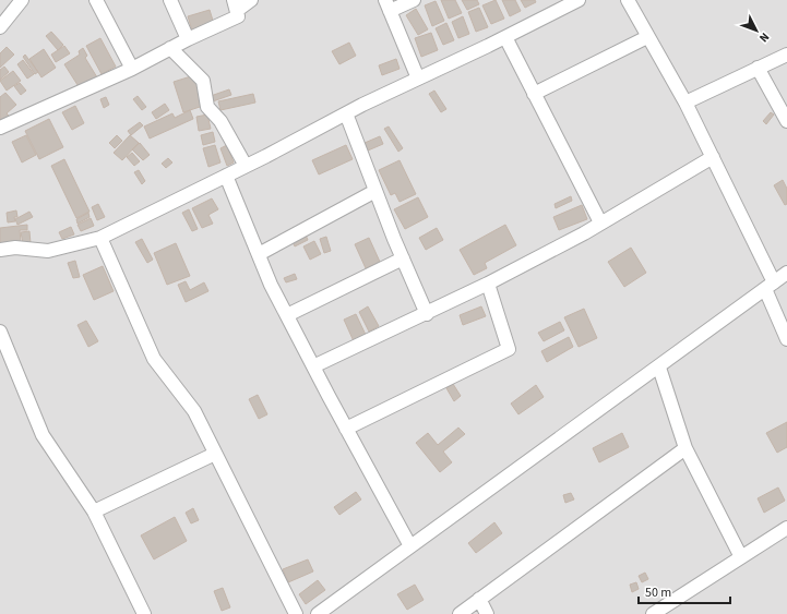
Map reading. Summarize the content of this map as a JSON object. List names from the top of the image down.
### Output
{
  "scale_bar": "50 m",
  "north": "bottom right"
}
